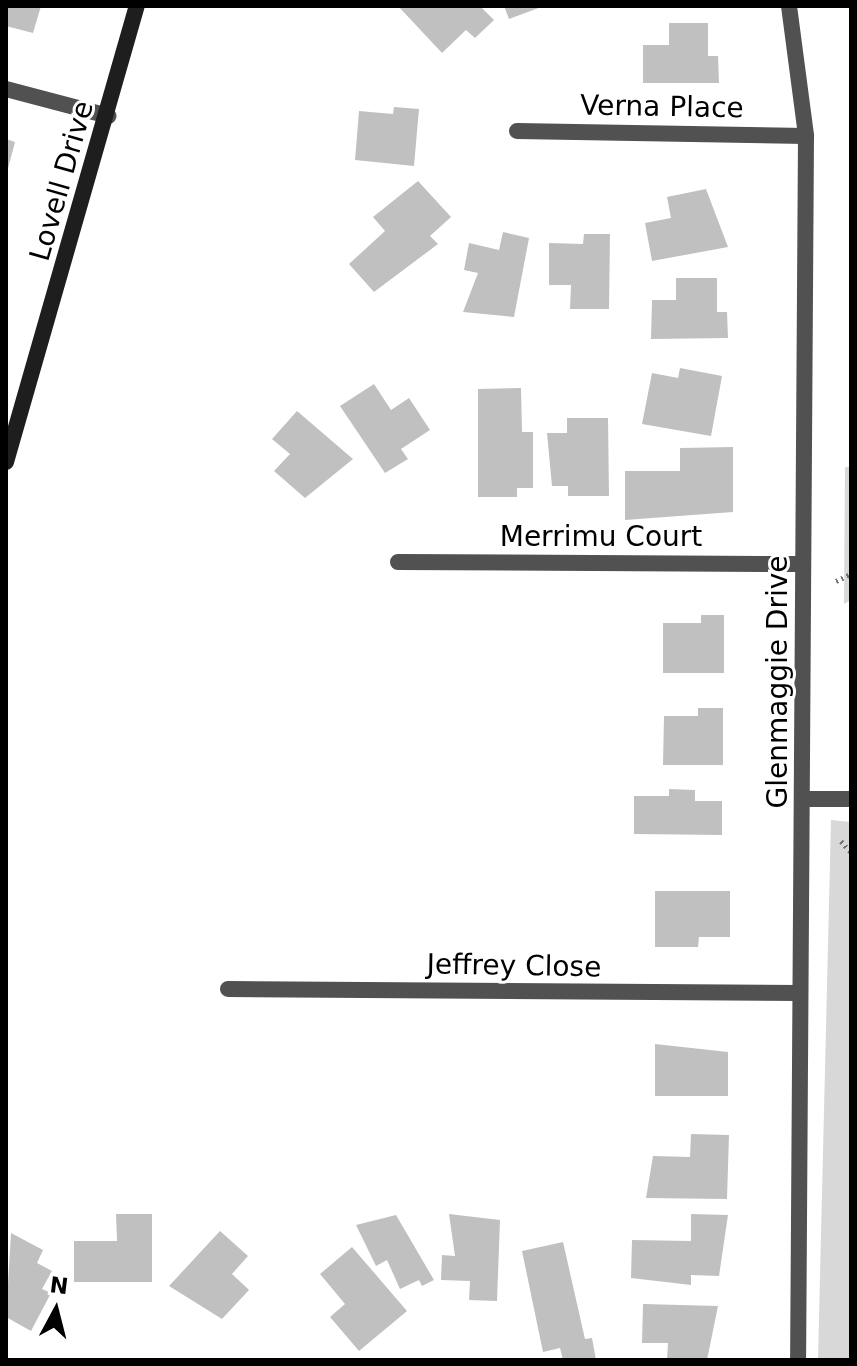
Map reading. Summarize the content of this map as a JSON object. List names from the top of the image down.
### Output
{
  "streets": {
    "street": [
      "Verna Place",
      "Lovell Drive",
      "Merrimu Court",
      "Glenmaggie Drive",
      "Jeffrey Close"
    ]
  },
  "crossings": [
    ["Verna Place", "Glenmaggie Drive"],
    ["Merrimu Court", "Glenmaggie Drive"],
    ["Glenmaggie Drive", "Jeffrey Close"]
  ],
  "north": "top"
}
